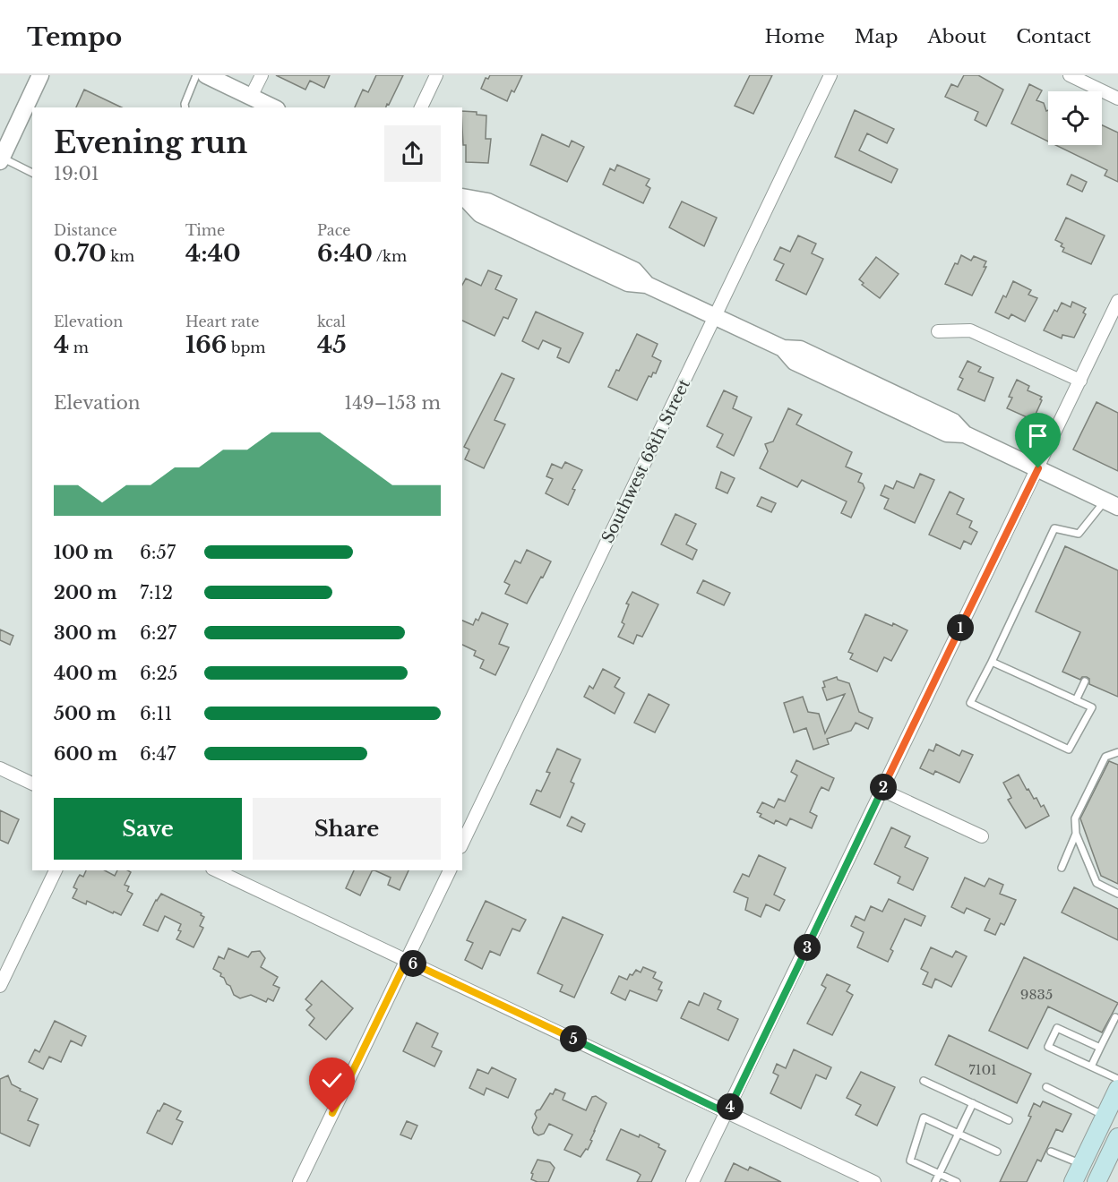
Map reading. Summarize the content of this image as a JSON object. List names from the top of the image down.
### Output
{
  "streets": {
    "street": ["Southwest 68th Street"]
  },
  "house_numbers": ["9835", "7101"],
  "page": {
    "header": "Tempo",
    "nav": [
      "Home",
      "Map",
      "About",
      "Contact"
    ],
    "heading": ["Evening run", "19:01"],
    "stats": [
      ["Distance", "0.70 km"],
      ["Time", "4:40"],
      ["Pace", "6:40 /km"],
      ["Elevation", "4 m"],
      ["Heart rate", "166 bpm"],
      ["kcal", "45"]
    ],
    "chart": ["Elevation", "149–153 m"],
    "list": [
      {
        "name": "100 m",
        "note": "6:57"
      },
      {
        "name": "200 m",
        "note": "7:12"
      },
      {
        "name": "300 m",
        "note": "6:27"
      },
      {
        "name": "400 m",
        "note": "6:25"
      },
      {
        "name": "500 m",
        "note": "6:11"
      },
      {
        "name": "600 m",
        "note": "6:47"
      }
    ],
    "pins": [
      "1",
      "2",
      "3",
      "6",
      "5",
      "4"
    ],
    "buttons": ["Save", "Share"]
  }
}
